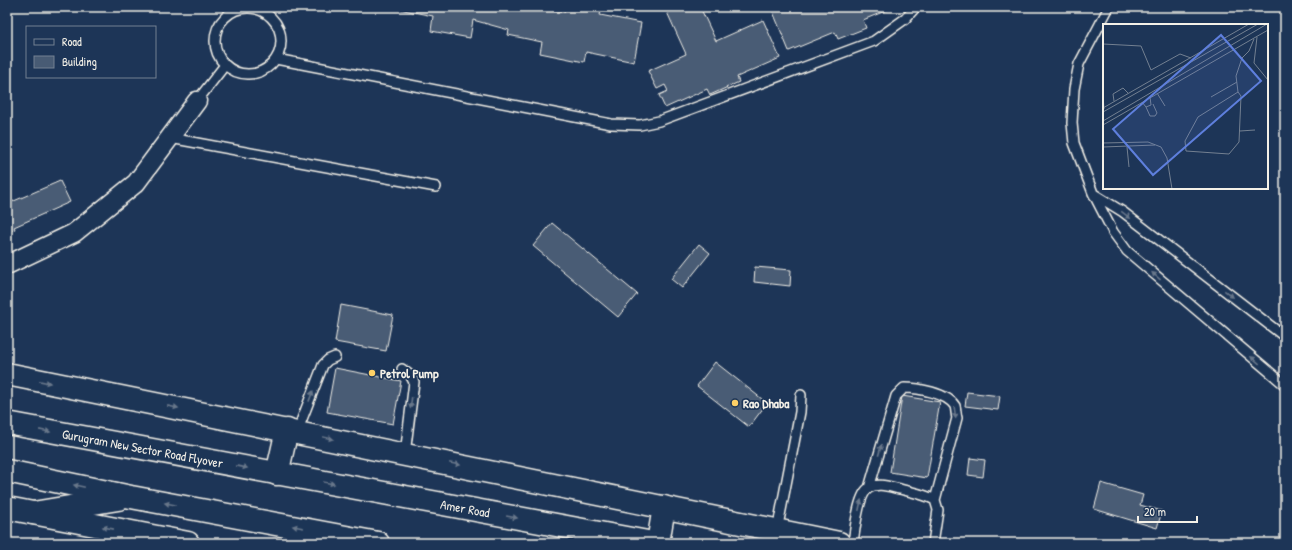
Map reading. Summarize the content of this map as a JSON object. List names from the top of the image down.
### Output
{
  "streets": {
    "main road": ["Gurugram New Sector Road Flyover", "Amer Road"]
  },
  "crossings": [
    ["Gurugram New Sector Road Flyover", "Amer Road"]
  ],
  "places": ["Petrol Pump", "Rao Dhaba"],
  "legend": ["Road", "Building"],
  "scale_bar": "20 m"
}
